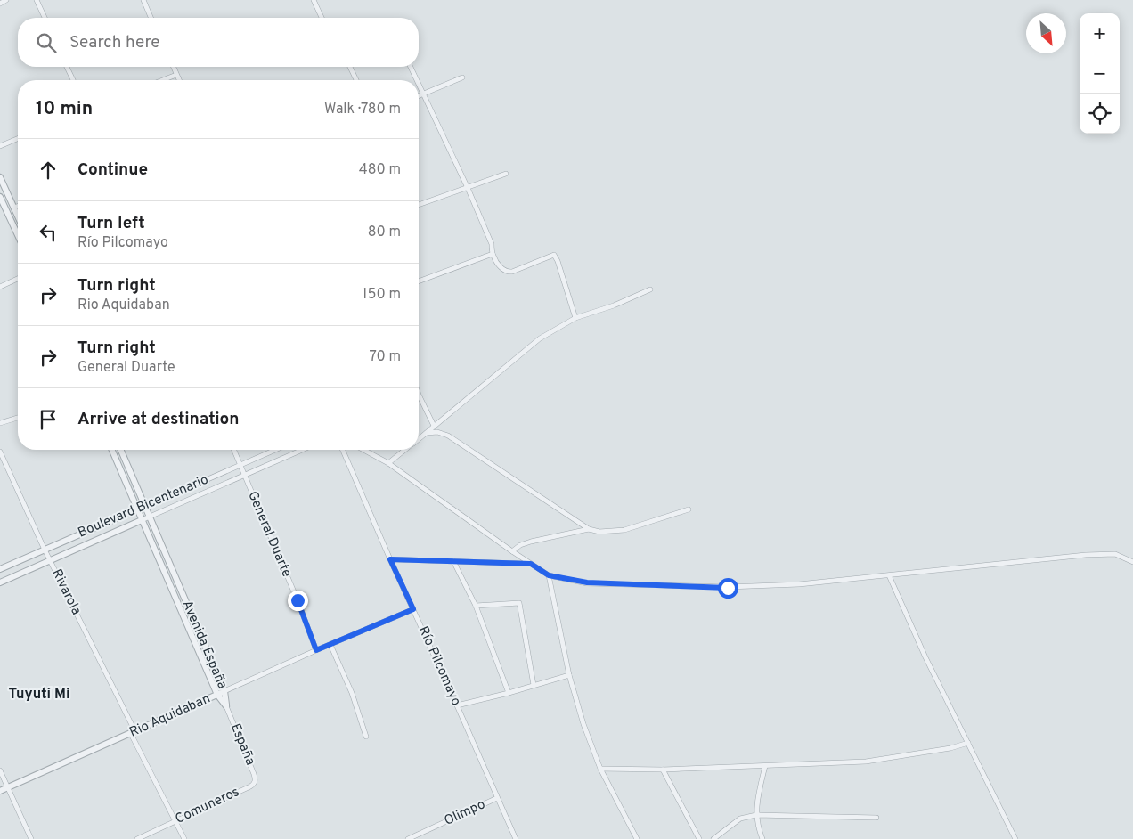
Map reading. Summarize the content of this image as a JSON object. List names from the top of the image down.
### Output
{
  "streets": {
    "street": [
      "Boulevard Bicentenario",
      "General Duarte",
      "Rivarola",
      "Avenida España",
      "Río Pilcomayo",
      "Rio Aquidaban",
      "España",
      "Comuneros",
      "Olimpo"
    ]
  },
  "crossings": [
    ["Boulevard Bicentenario", "General Duarte"],
    ["Boulevard Bicentenario", "Rivarola"],
    ["Boulevard Bicentenario", "Avenida España"],
    ["General Duarte", "Rio Aquidaban"],
    ["Rivarola", "Rio Aquidaban"],
    ["Rivarola", "Comuneros"],
    ["Avenida España", "Rio Aquidaban"],
    ["Avenida España", "España"],
    ["Río Pilcomayo", "Rio Aquidaban"],
    ["Río Pilcomayo", "Olimpo"],
    ["España", "Comuneros"]
  ],
  "districts": ["Tuyutí Mi"],
  "north": "bottom right",
  "page": {
    "map_buttons": ["+", "−"],
    "search": "Search here",
    "heading": ["10 min", "Walk · 780 m"],
    "list": [
      ["Continue", "480 m"],
      ["Turn left", "Río Pilcomayo", "80 m"],
      ["Turn right", "Rio Aquidaban", "150 m"],
      ["Turn right", "General Duarte", "70 m"],
      "Arrive at destination"
    ]
  }
}
